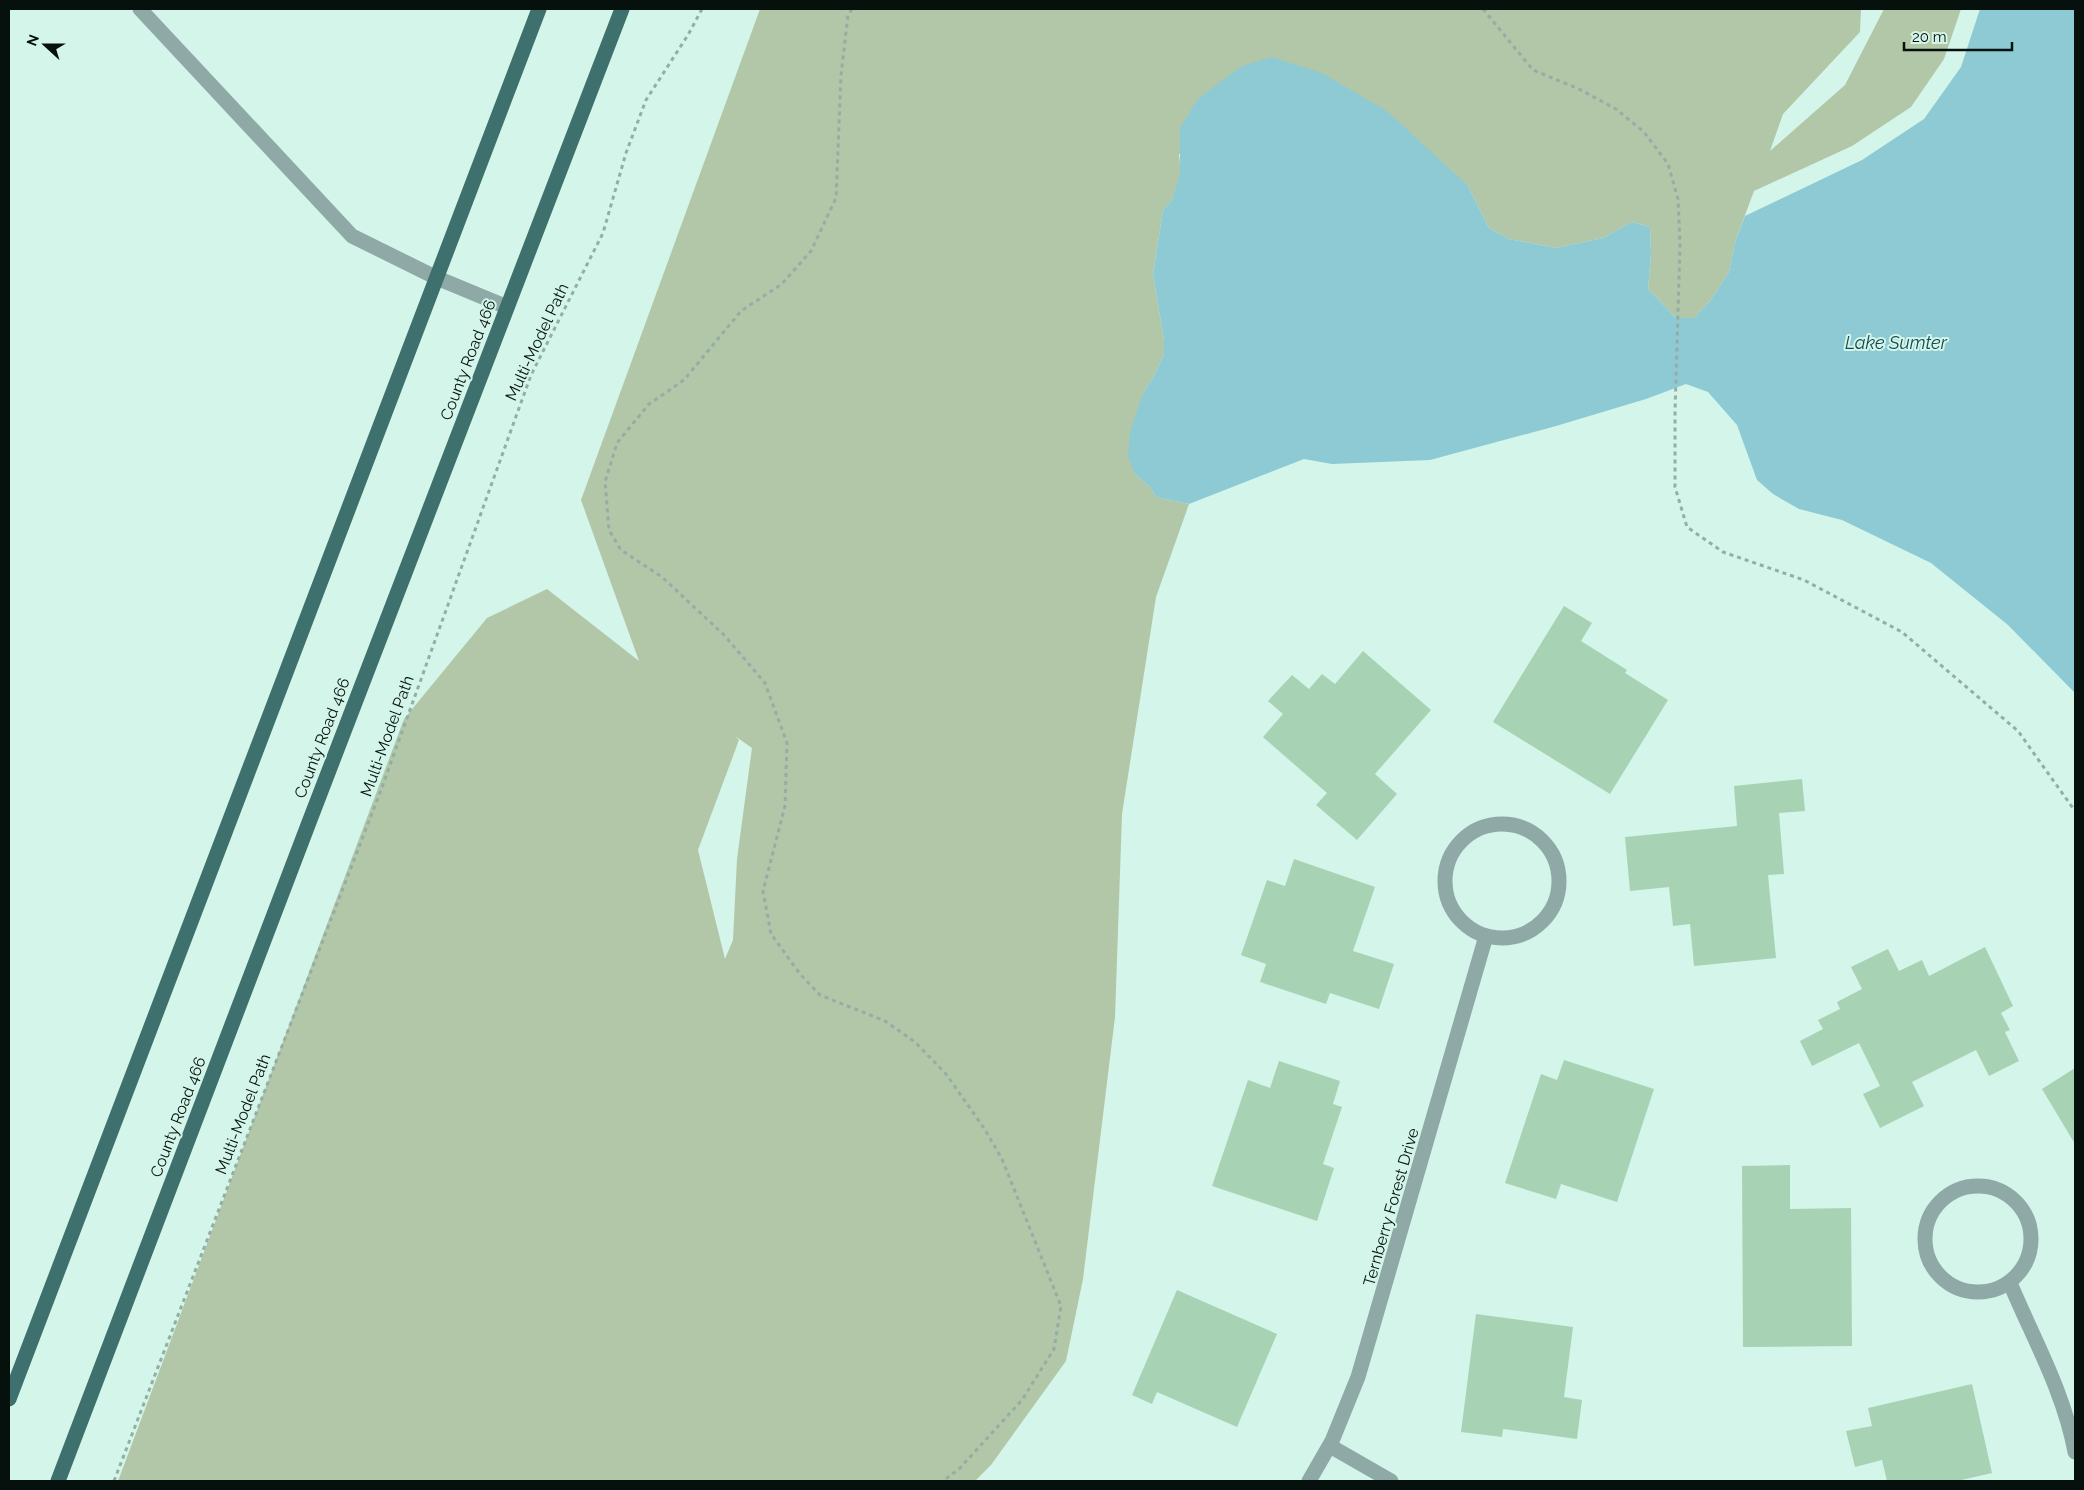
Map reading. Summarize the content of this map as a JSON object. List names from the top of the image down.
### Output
{
  "streets": {
    "main road": ["County Road 466"],
    "street": ["Ternberry Forest Drive"],
    "path": ["Multi-Model Path"]
  },
  "water": ["Lake Sumter"],
  "scale_bar": "20 m",
  "north": "left"
}
